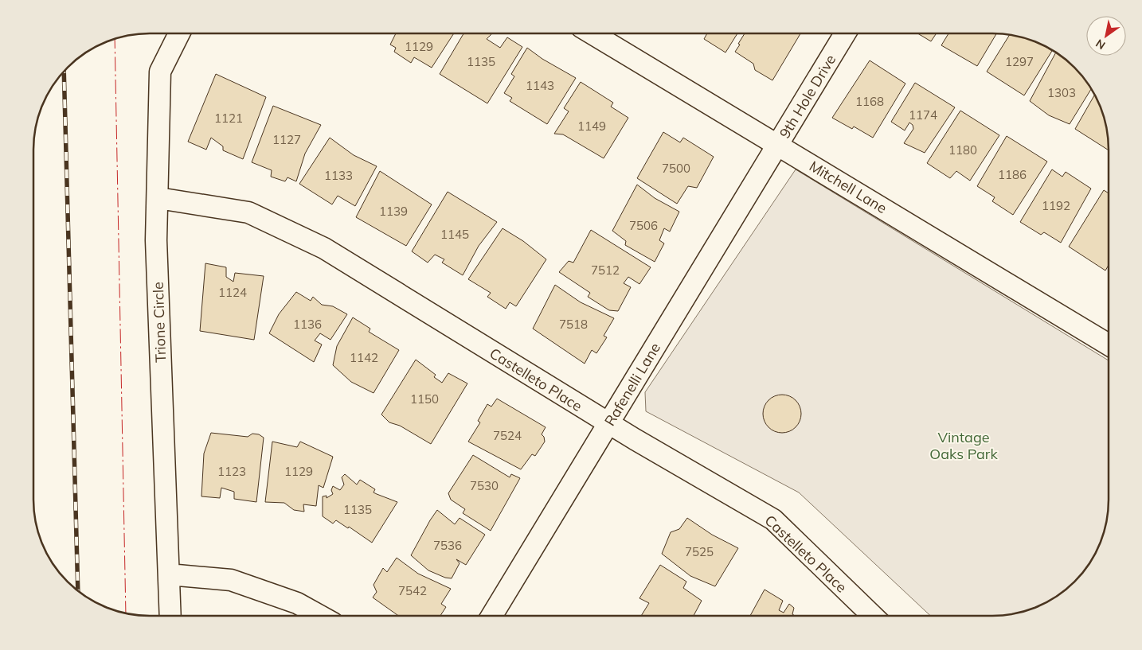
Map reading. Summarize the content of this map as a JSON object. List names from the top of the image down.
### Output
{
  "streets": {
    "street": [
      "9th Hole Drive",
      "Mitchell Lane",
      "Trione Circle",
      "Castelleto Place",
      "Rafenelli Lane"
    ]
  },
  "crossings": [
    ["9th Hole Drive", "Mitchell Lane"],
    ["9th Hole Drive", "Rafenelli Lane"],
    ["Mitchell Lane", "Rafenelli Lane"],
    ["Trione Circle", "Castelleto Place"],
    ["Castelleto Place", "Rafenelli Lane"]
  ],
  "parks": ["Vintage Oaks Park"],
  "house_numbers": [
    "1129",
    "1135",
    "1297",
    "1143",
    "1303",
    "1168",
    "1174",
    "1121",
    "1149",
    "1127",
    "1180",
    "7500",
    "1186",
    "1133",
    "1192",
    "1139",
    "7506",
    "1145",
    "7512",
    "1124",
    "1136",
    "7518",
    "1142",
    "1150",
    "7524",
    "1123",
    "1129",
    "7530",
    "1135",
    "7536",
    "7525",
    "7542"
  ],
  "north": "bottom left"
}
